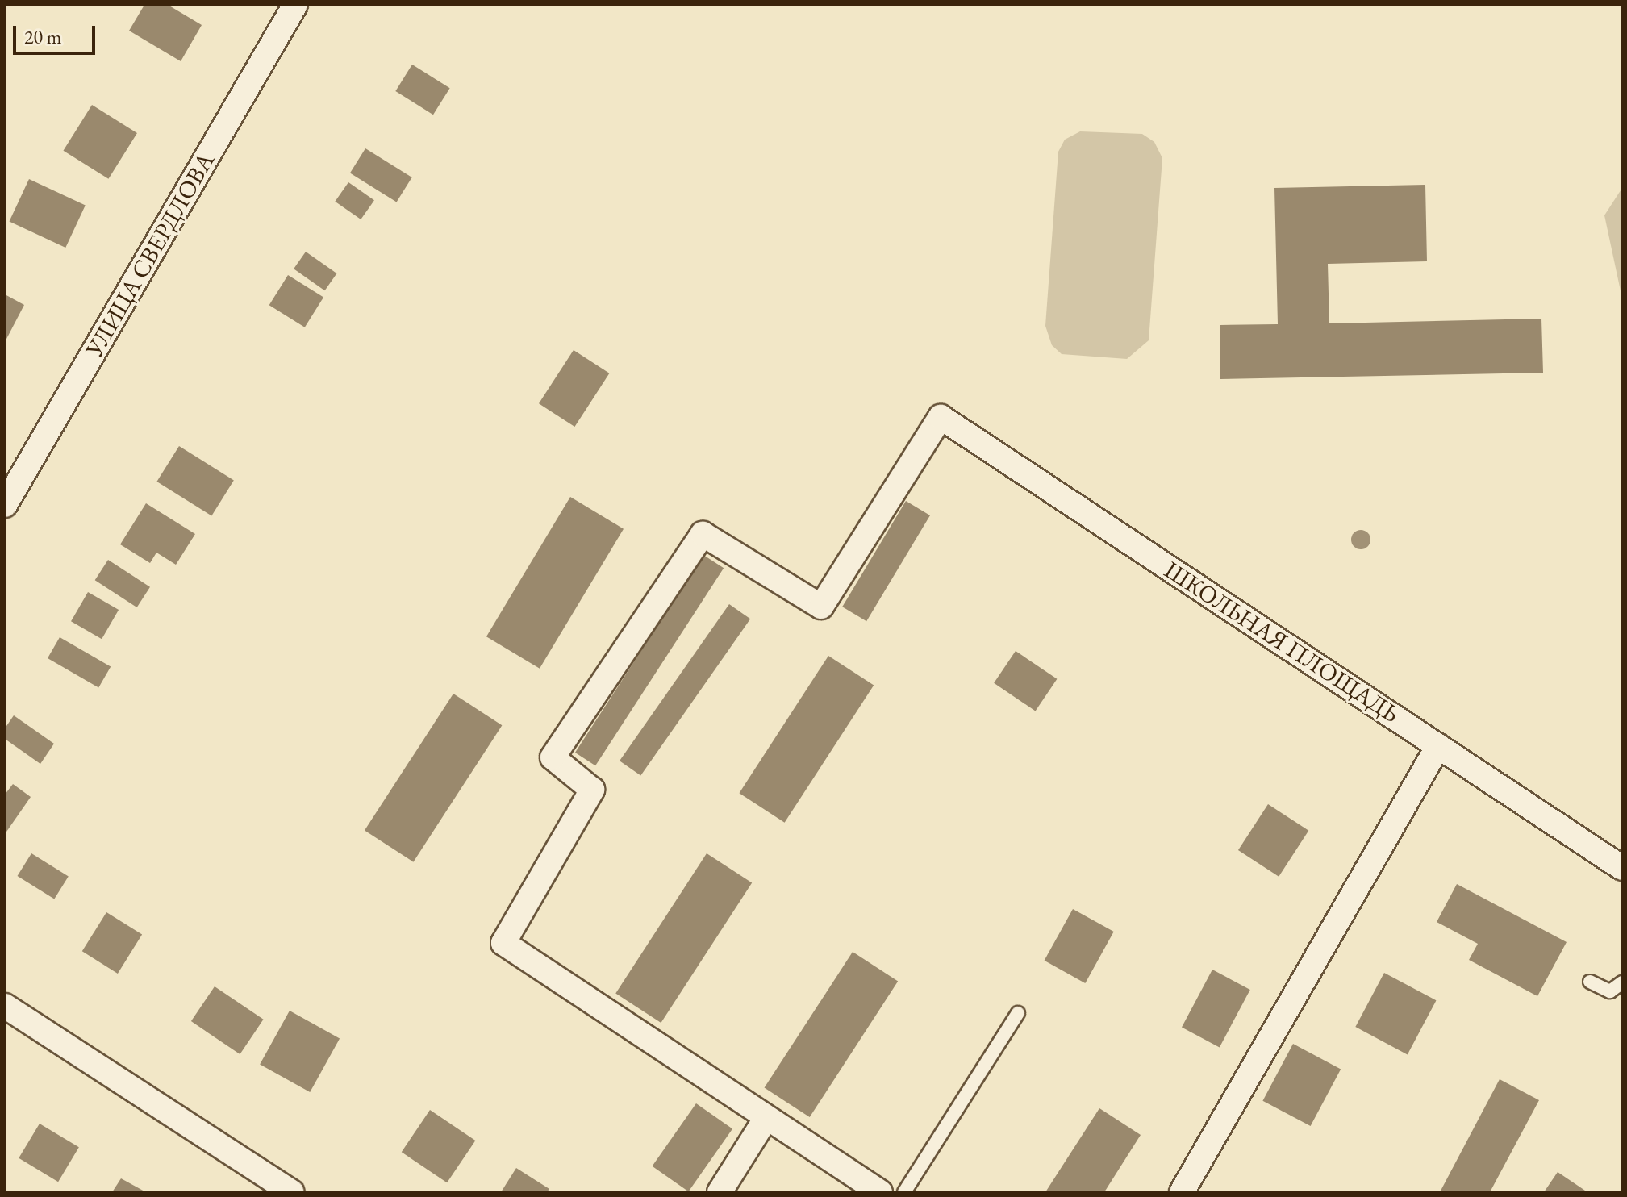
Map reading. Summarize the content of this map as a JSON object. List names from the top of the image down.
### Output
{
  "streets": {
    "street": ["УЛИЦА СВЕРДЛОВА", "ШКОЛЬНАЯ ПЛОЩАДЬ"]
  },
  "scale_bar": "20 m"
}
